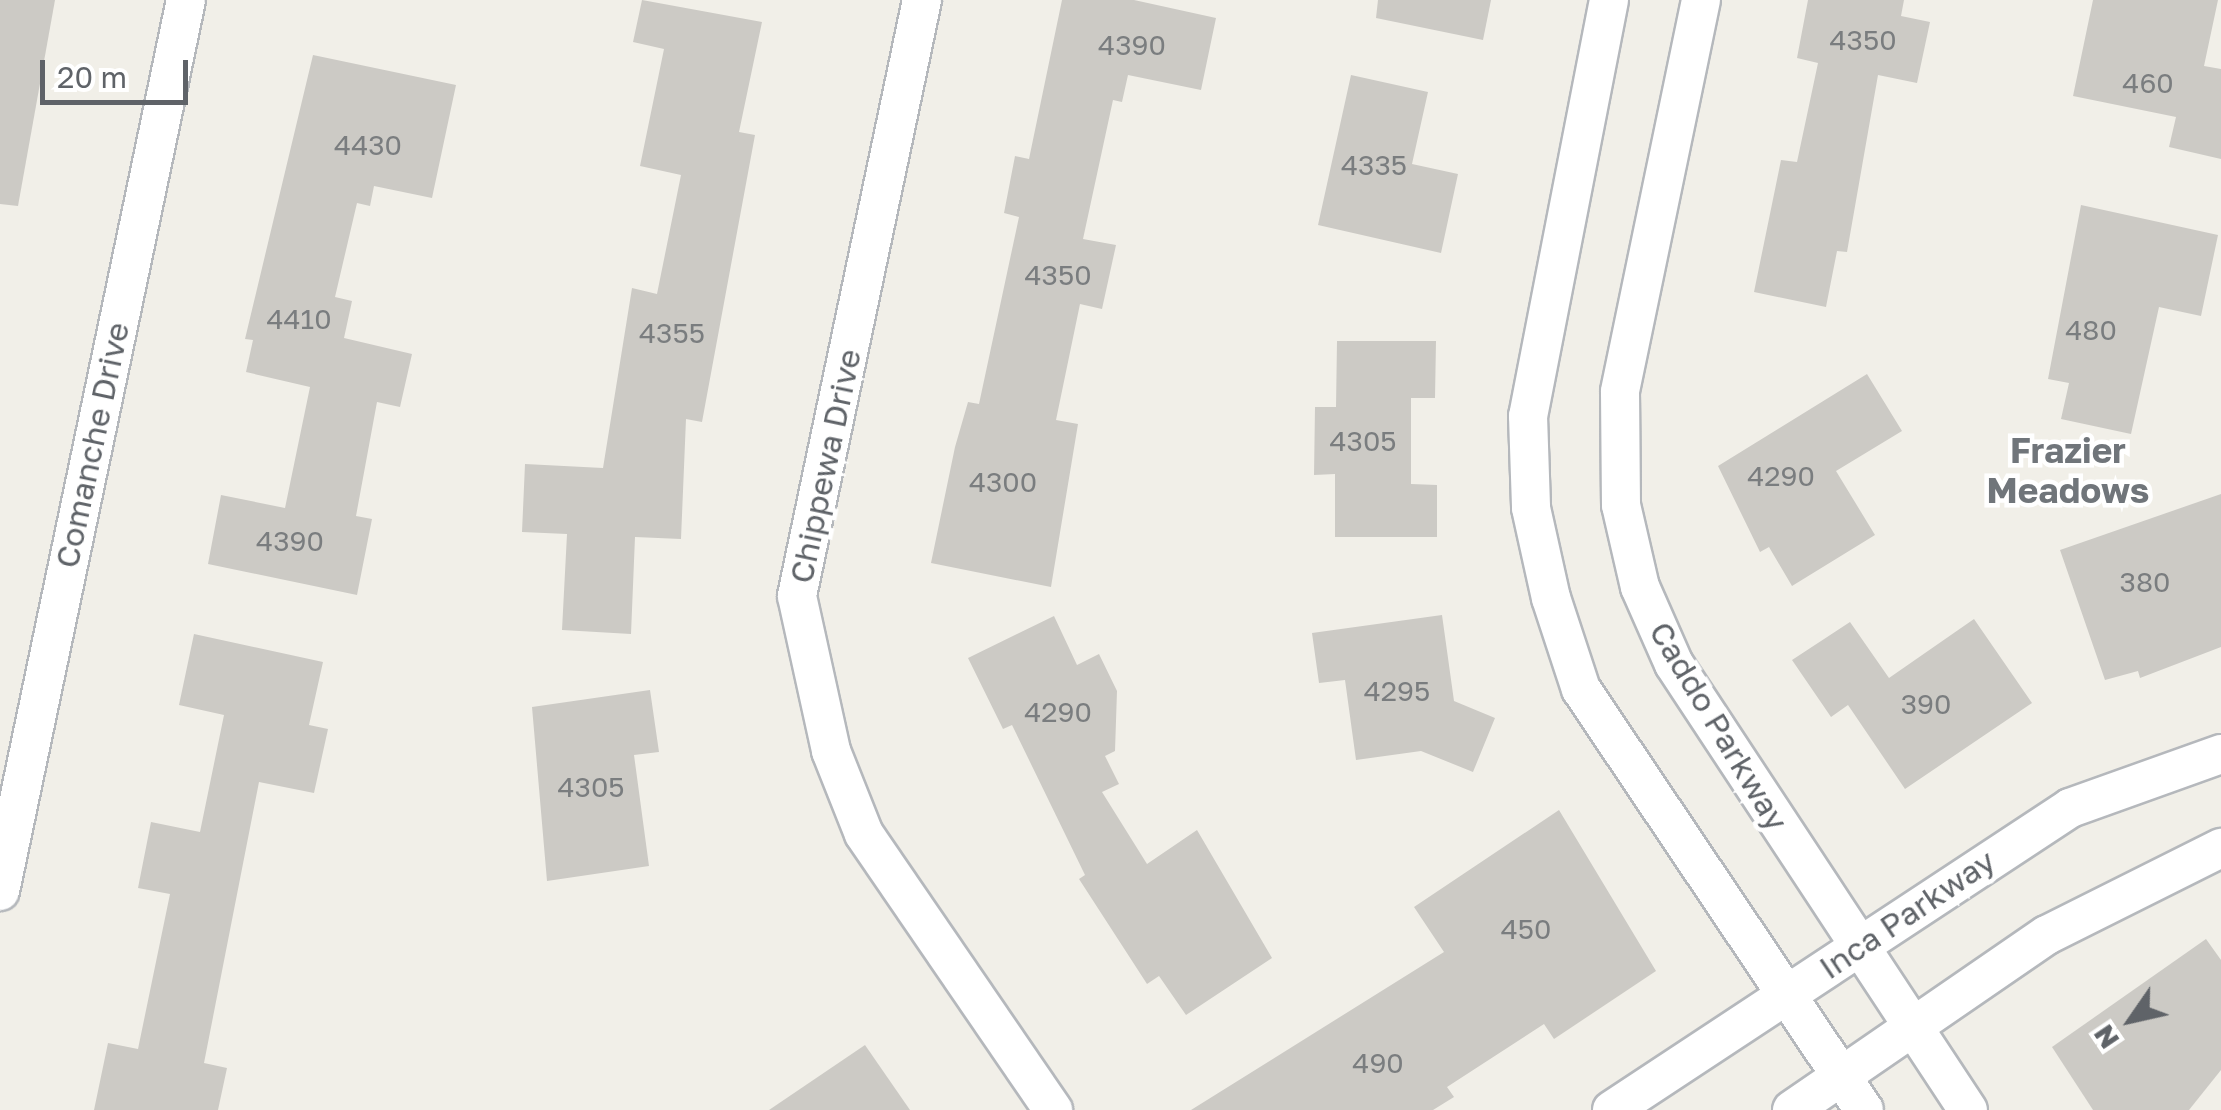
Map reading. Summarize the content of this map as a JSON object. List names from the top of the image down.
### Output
{
  "streets": {
    "street": [
      "Comanche Drive",
      "Chippewa Drive",
      "Caddo Parkway",
      "Inca Parkway"
    ]
  },
  "crossings": [
    ["Caddo Parkway", "Inca Parkway"]
  ],
  "districts": ["Frazier Meadows"],
  "house_numbers": [
    "4350",
    "4390",
    "460",
    "4430",
    "4335",
    "4350",
    "4410",
    "480",
    "4355",
    "4305",
    "4290",
    "4300",
    "4390",
    "380",
    "4295",
    "390",
    "4290",
    "4305",
    "450",
    "490"
  ],
  "scale_bar": "20 m",
  "north": "bottom left"
}
